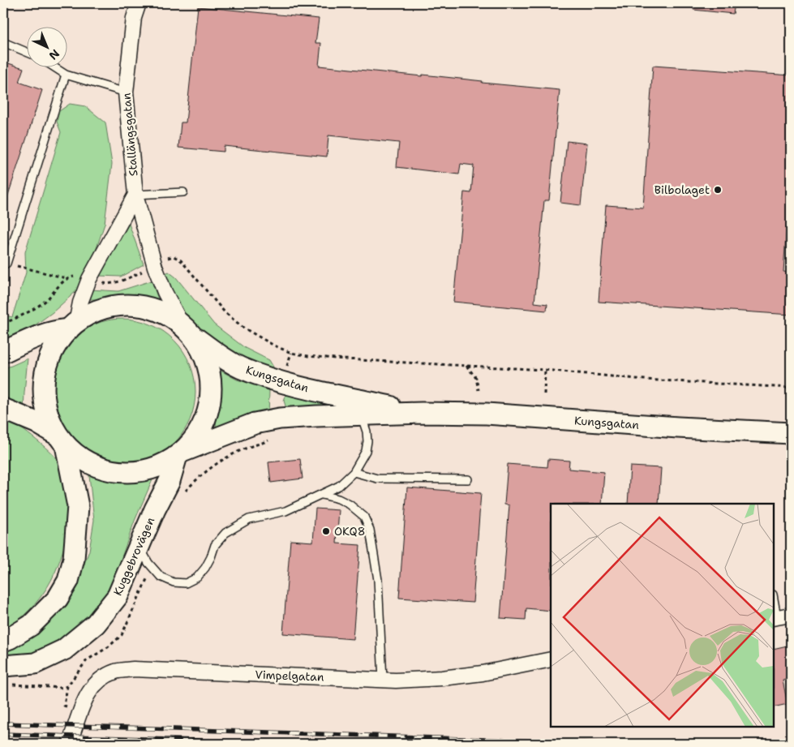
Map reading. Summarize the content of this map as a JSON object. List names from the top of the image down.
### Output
{
  "streets": {
    "main road": ["Kungsgatan", "Kuggebrovägen"],
    "street": ["Stallängsgatan", "Vimpelgatan"]
  },
  "crossings": [
    ["Stallängsgatan", "Kungsgatan"],
    ["Kungsgatan", "Kuggebrovägen"]
  ],
  "places": ["Bilbolaget", "OKQ8"],
  "north": "bottom right"
}
